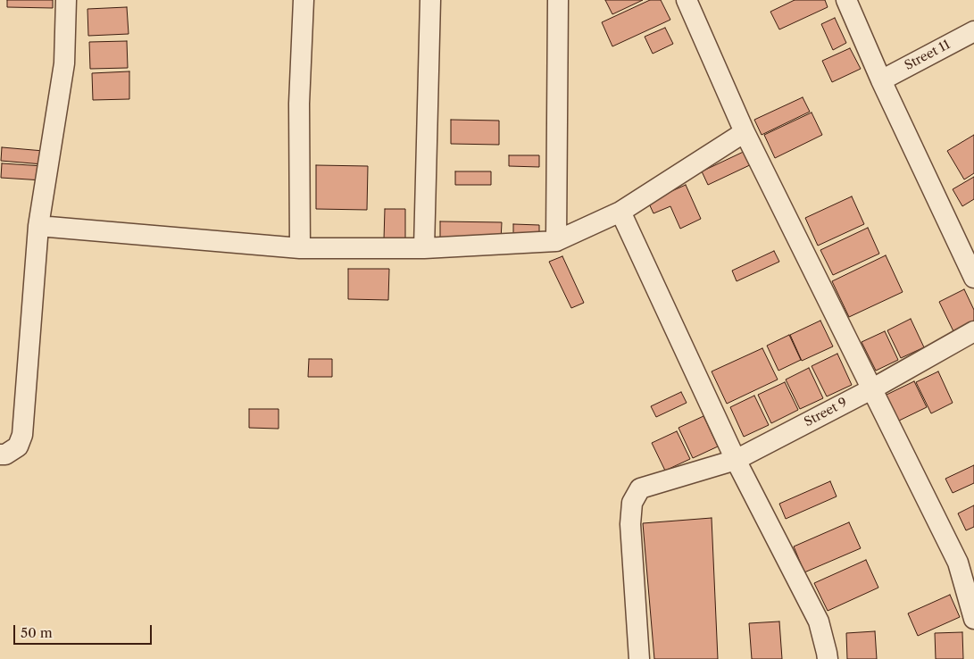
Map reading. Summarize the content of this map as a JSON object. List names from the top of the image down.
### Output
{
  "streets": {
    "street": ["Street 11", "Street 9"]
  },
  "scale_bar": "50 m"
}
